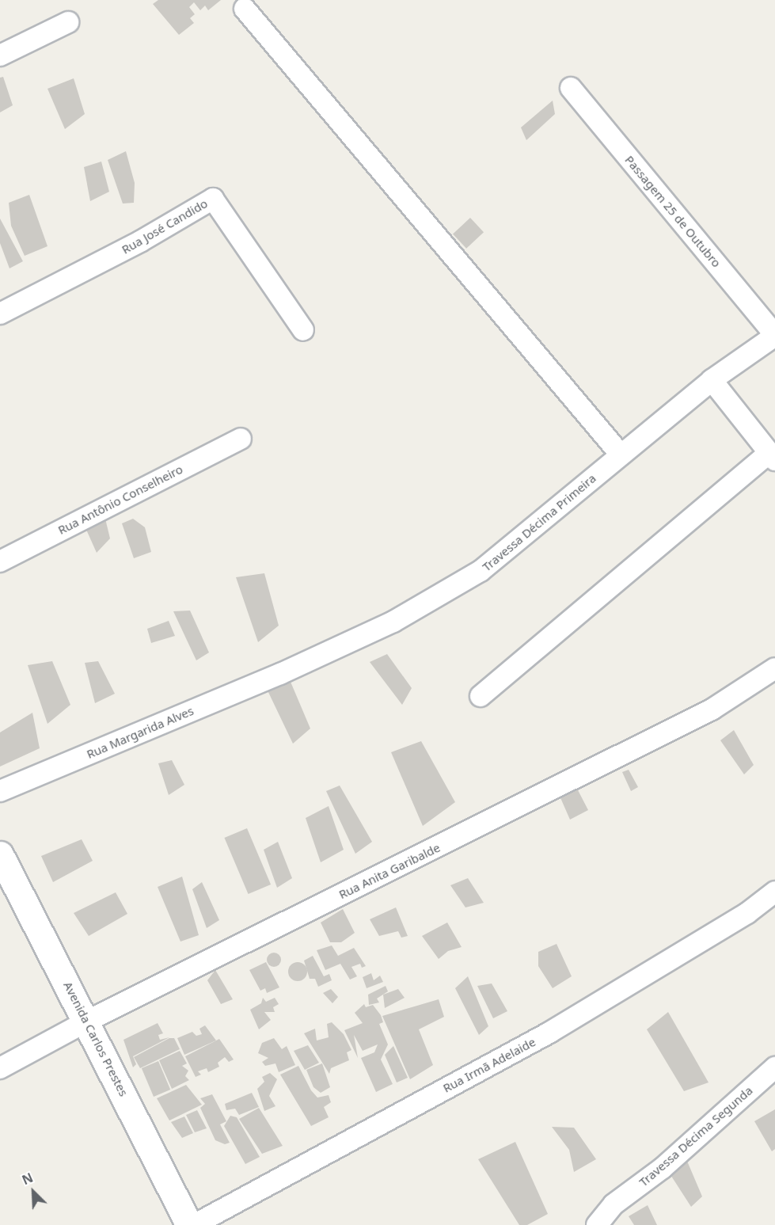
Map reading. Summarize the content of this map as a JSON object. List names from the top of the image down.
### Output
{
  "streets": {
    "street": [
      "Passagem 25 de Outubro",
      "Rua José Candido",
      "Rua Antônio Conselheiro",
      "Travessa Décima Primeira",
      "Rua Margarida Alves",
      "Rua Anita Garibalde",
      "Avenida Carlos Prestes",
      "Rua Irmã Adelaide",
      "Travessa Décima Segunda"
    ]
  },
  "crossings": [
    ["Passagem 25 de Outubro", "Travessa Décima Primeira"],
    ["Travessa Décima Primeira", "Rua Margarida Alves"],
    ["Rua Anita Garibalde", "Avenida Carlos Prestes"]
  ],
  "north": "top left"
}
